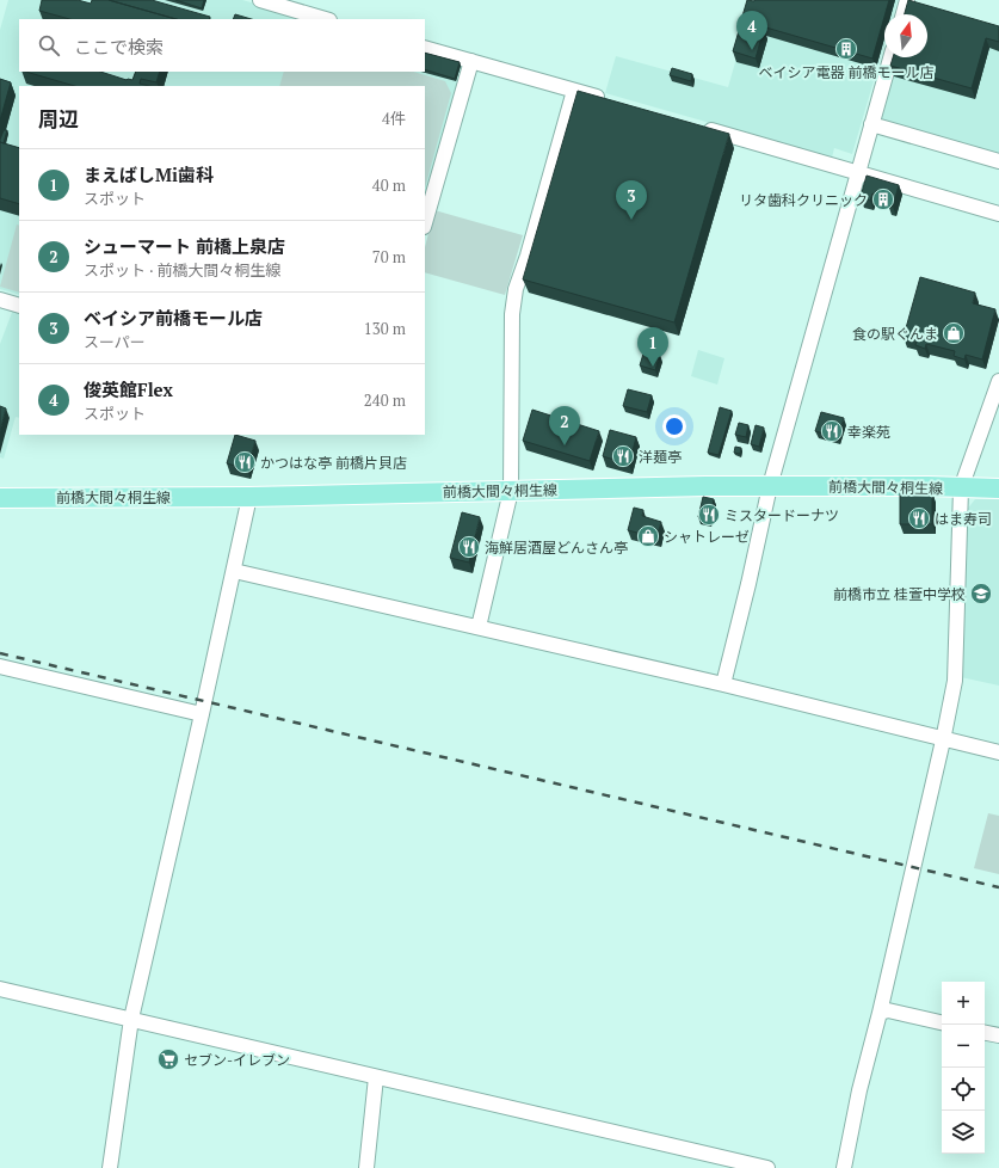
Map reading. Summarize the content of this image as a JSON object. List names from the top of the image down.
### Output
{
  "streets": {
    "main road": ["前橋大間々桐生線"]
  },
  "places": {
    "building": ["ベイシア電器 前橋モール店", "リタ歯科クリニック"],
    "shop": ["食の駅ぐんま", "シャトレーゼ"],
    "restaurant": [
      "幸楽苑",
      "洋麺亭",
      "かつはな亭 前橋片貝店",
      "ミスタードーナツ",
      "はま寿司",
      "海鮮居酒屋どんさん亭"
    ],
    "school or university": ["前橋市立 桂萱中学校"],
    "supermarket": ["セブン-イレブン"]
  },
  "north": "top",
  "page": {
    "pins": [
      "4",
      "3",
      "1",
      "2"
    ],
    "search": "ここで検索",
    "heading": ["周辺", "4件"],
    "list": [
      {
        "mark": "1",
        "name": "まえばしMi歯科",
        "note": "スポット",
        "value": "40 m"
      },
      {
        "mark": "2",
        "name": "シューマート 前橋上泉店",
        "note": "スポット · 前橋大間々桐生線",
        "value": "70 m"
      },
      {
        "mark": "3",
        "name": "ベイシア前橋モール店",
        "note": "スーパー",
        "value": "130 m"
      },
      {
        "mark": "4",
        "name": "俊英館Flex",
        "note": "スポット",
        "value": "240 m"
      }
    ],
    "map_buttons": ["+", "−"]
  }
}
